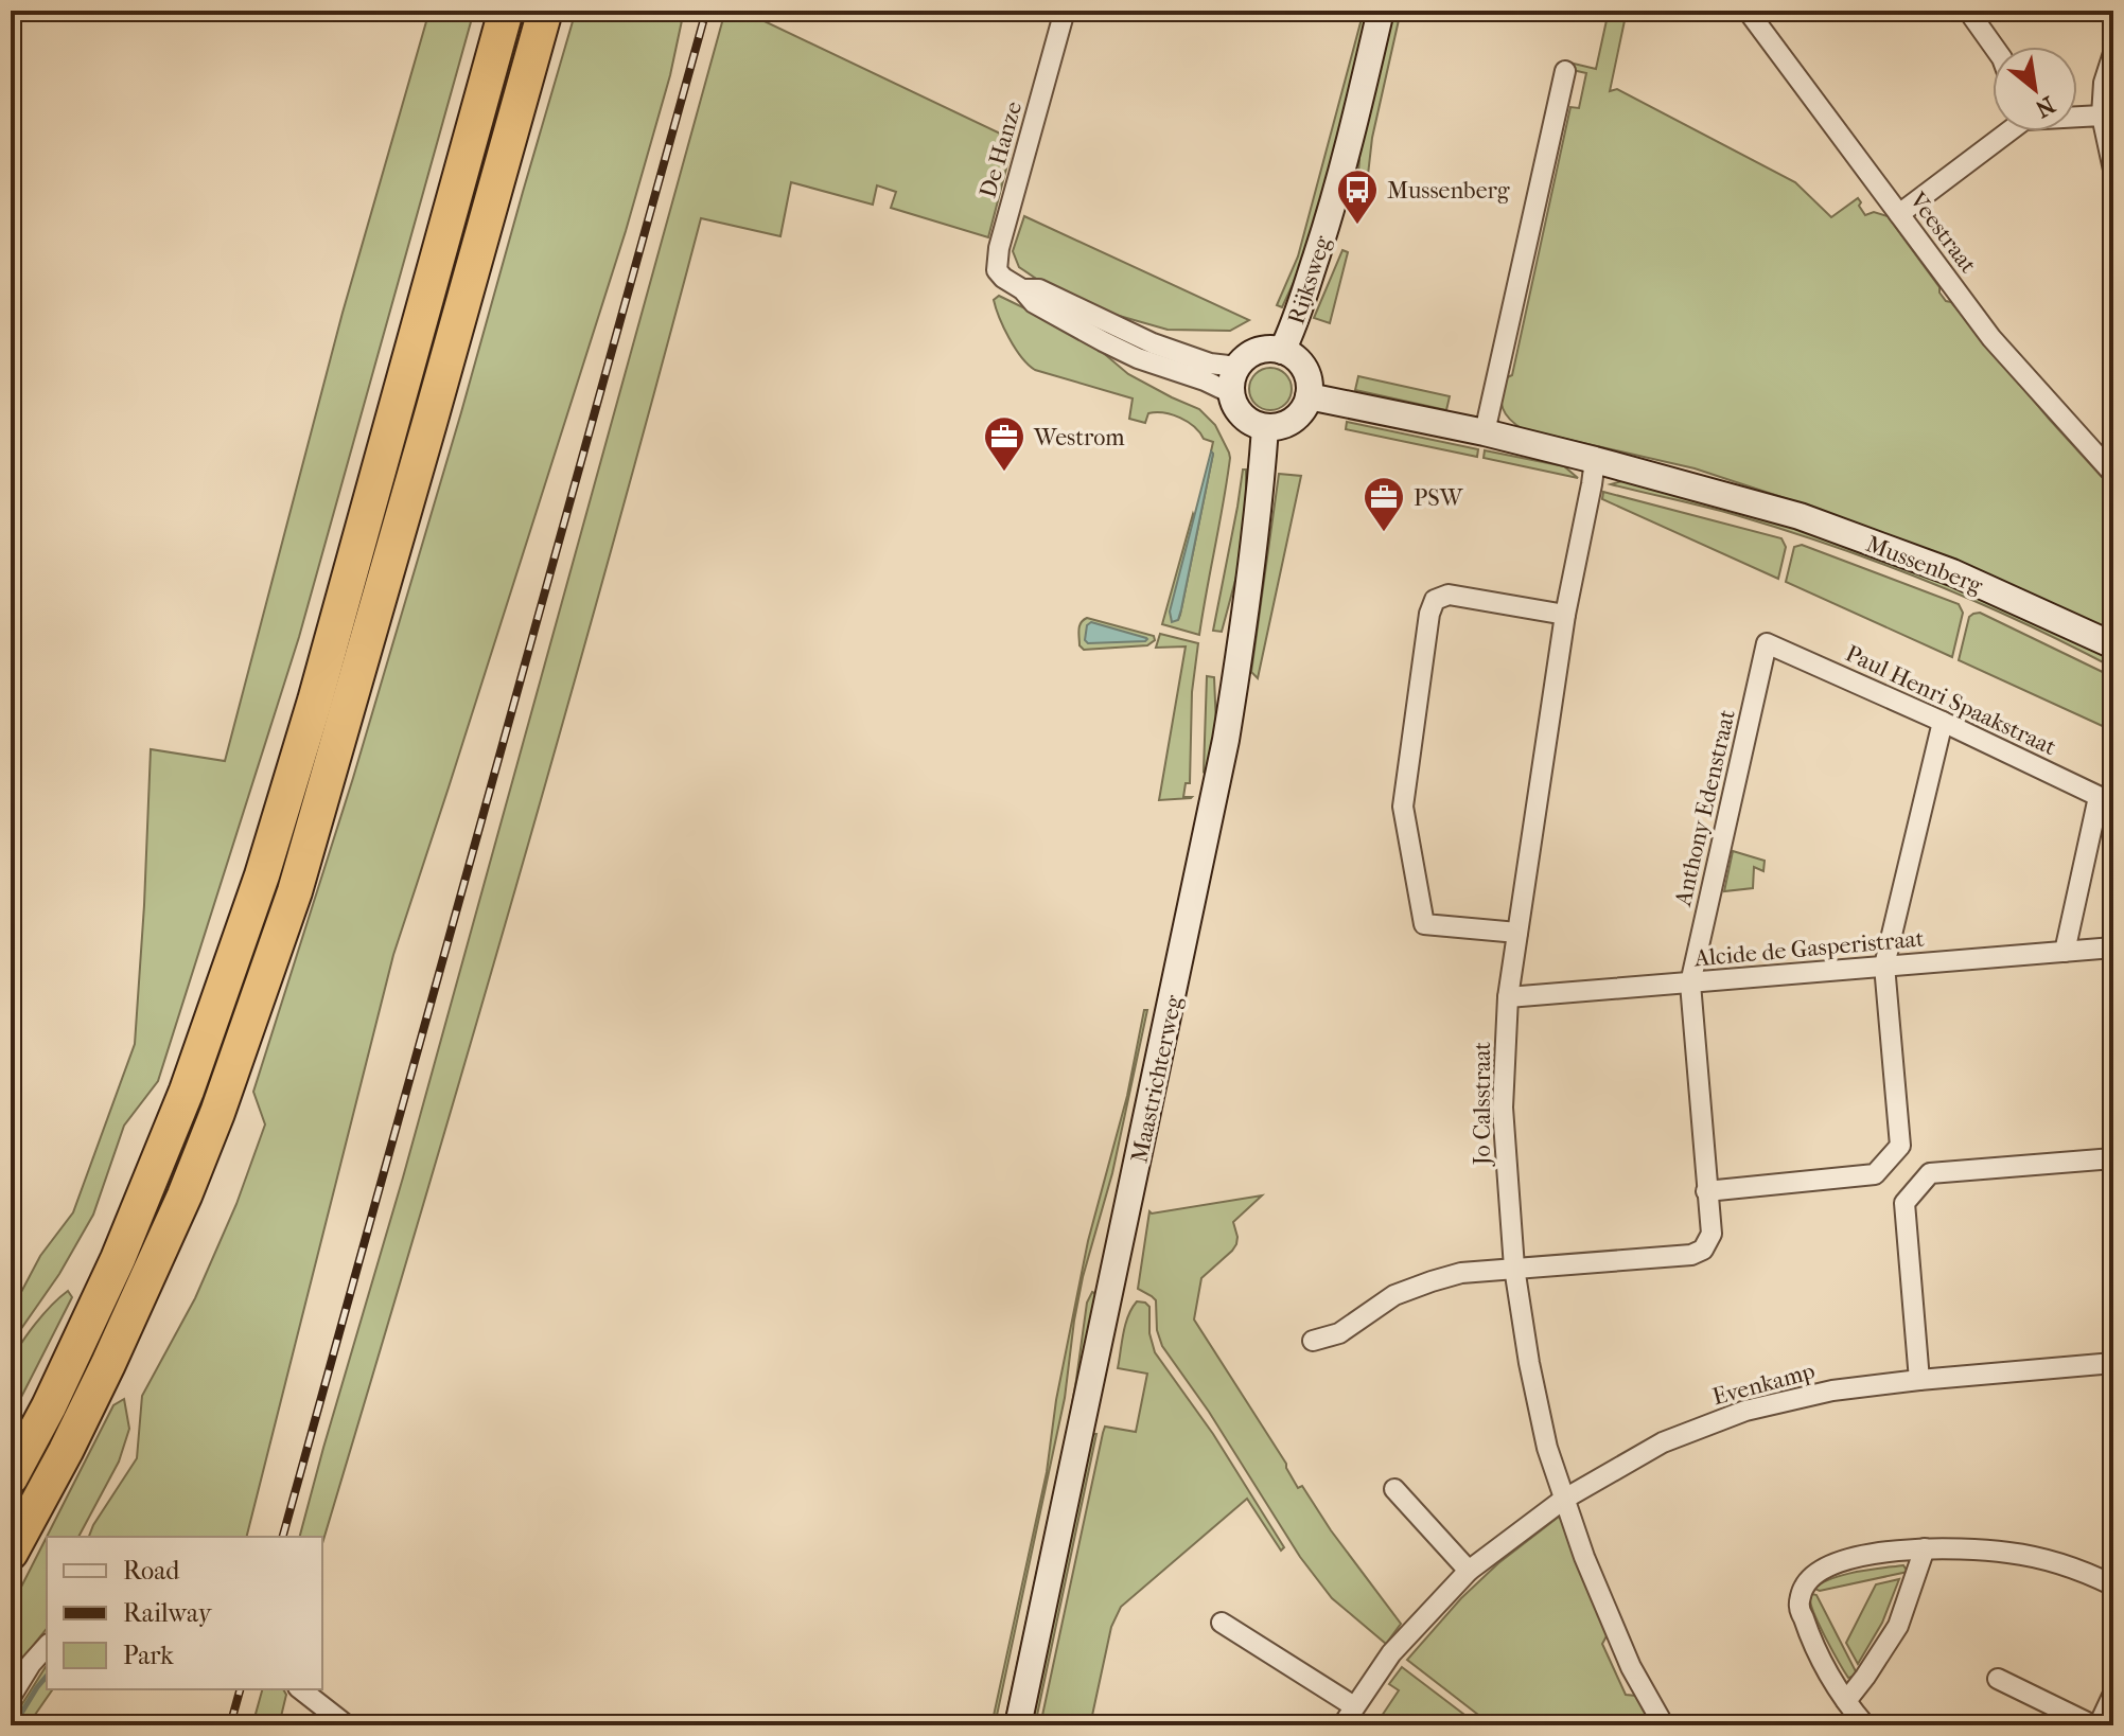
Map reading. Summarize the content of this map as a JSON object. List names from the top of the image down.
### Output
{
  "streets": {
    "main road": ["Rijksweg", "Mussenberg", "Maastrichterweg"],
    "street": [
      "De Hanze",
      "Veestraat",
      "Paul Henri Spaakstraat",
      "Anthony Edenstraat",
      "Alcide de Gasperistraat",
      "Jo Calsstraat",
      "Evenkamp"
    ]
  },
  "crossings": [
    ["De Hanze", "Rijksweg"],
    ["De Hanze", "Mussenberg"],
    ["De Hanze", "Maastrichterweg"],
    ["Rijksweg", "Mussenberg"],
    ["Rijksweg", "Maastrichterweg"],
    ["Mussenberg", "Maastrichterweg"],
    ["Mussenberg", "Jo Calsstraat"],
    ["Paul Henri Spaakstraat", "Anthony Edenstraat"],
    ["Anthony Edenstraat", "Alcide de Gasperistraat"],
    ["Anthony Edenstraat", "Jo Calsstraat"],
    ["Alcide de Gasperistraat", "Jo Calsstraat"],
    ["Jo Calsstraat", "Evenkamp"]
  ],
  "places": {
    "bus stop": ["Mussenberg"],
    "office": ["Westrom", "PSW"]
  },
  "legend": ["Road", "Railway", "Park"],
  "north": "bottom right"
}
